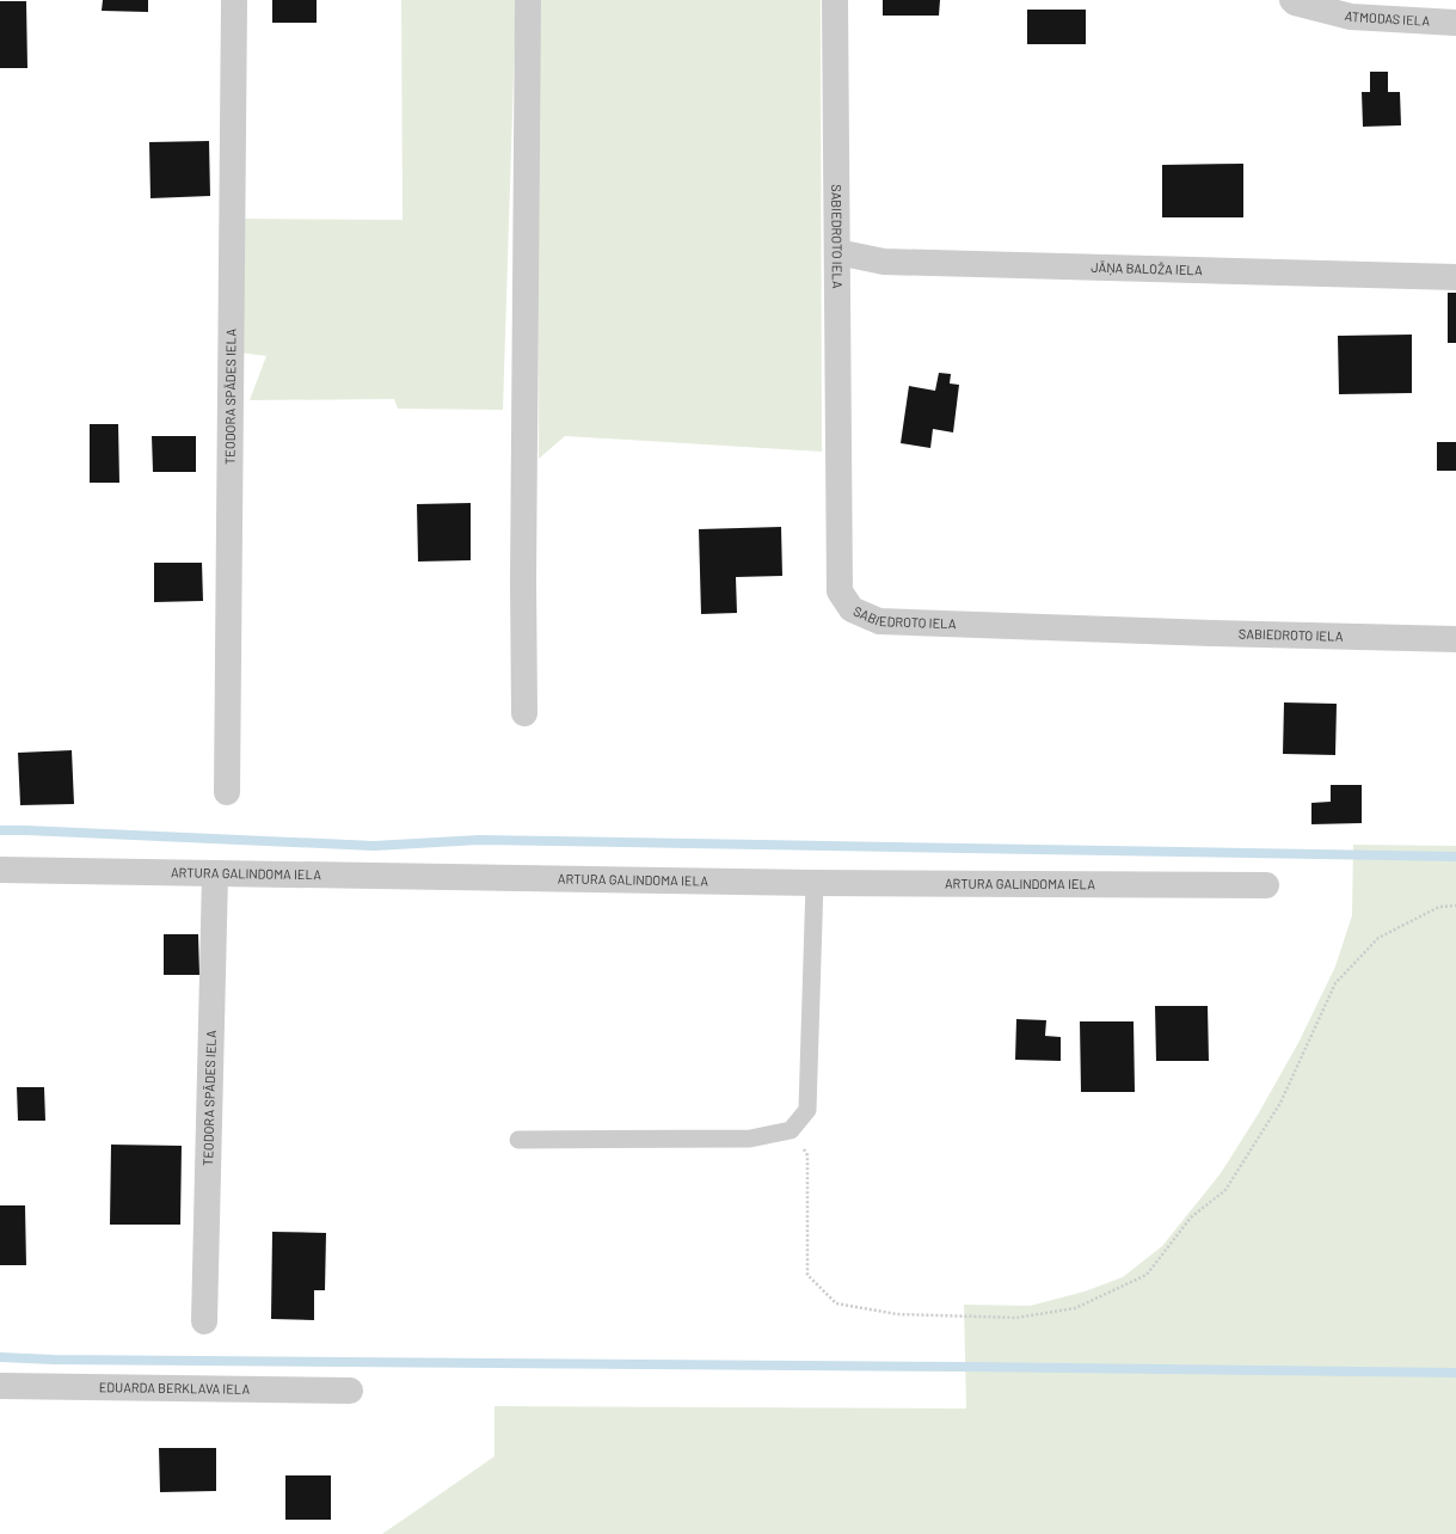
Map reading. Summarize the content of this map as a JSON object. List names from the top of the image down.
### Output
{
  "streets": {
    "street": [
      "ATMODAS IELA",
      "SABIEDROTO IELA",
      "JĀŅA BALOŽA IELA",
      "TEODORA SPĀDES IELA",
      "ARTURA GALINDOMA IELA",
      "EDUARDA BERKLAVA IELA"
    ]
  },
  "crossings": [
    ["SABIEDROTO IELA", "JĀŅA BALOŽA IELA"],
    ["TEODORA SPĀDES IELA", "ARTURA GALINDOMA IELA"]
  ]
}
